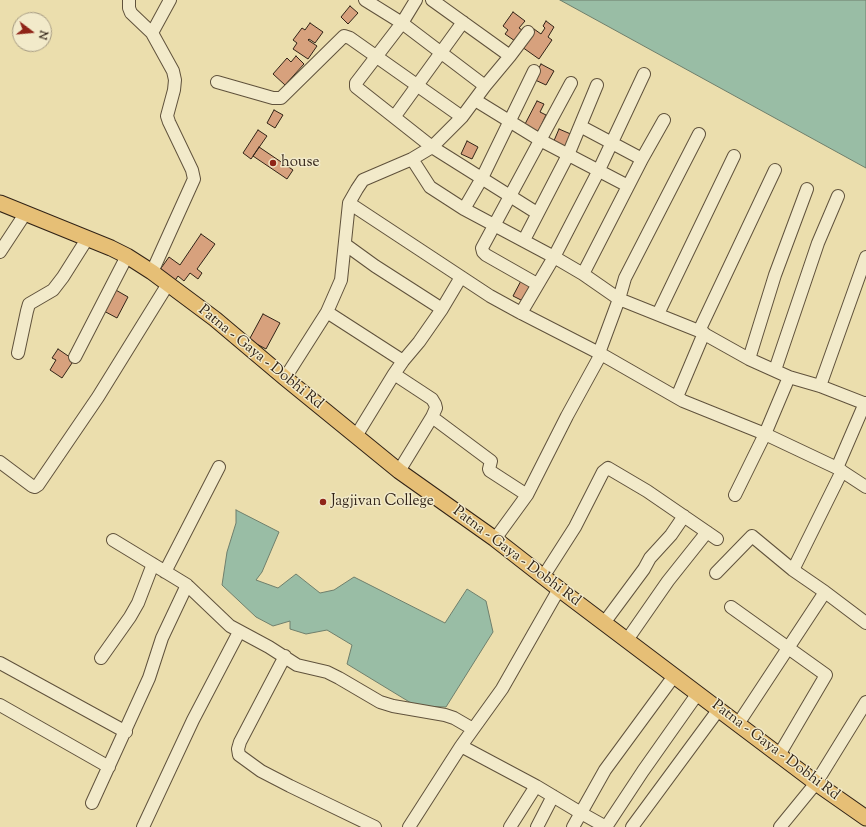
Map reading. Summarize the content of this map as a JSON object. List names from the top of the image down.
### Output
{
  "streets": {
    "main road": ["Patna - Gaya - Dobhi Rd"]
  },
  "places": ["house", "Jagjivan College"],
  "north": "right"
}
